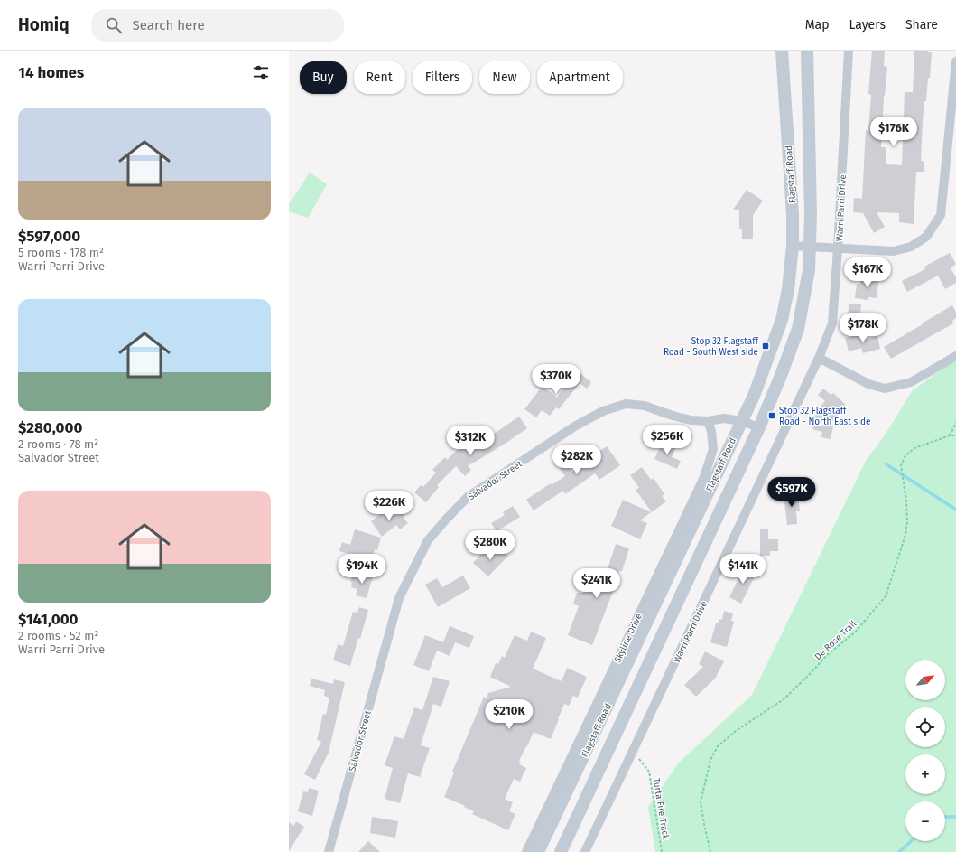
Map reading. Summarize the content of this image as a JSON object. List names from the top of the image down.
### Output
{
  "streets": {
    "main road": ["Flagstaff Road"],
    "street": ["Warri Parri Drive", "Salvador Street", "Skyline Drive"],
    "path": ["De Rose Trail", "Turta Fire Track"]
  },
  "crossings": [
    ["Flagstaff Road", "Salvador Street"],
    ["Warri Parri Drive", "Turta Fire Track"],
    ["Salvador Street", "Skyline Drive"]
  ],
  "places": {
    "transit": ["Stop 32 Flagstaff Road - South West side", "Stop 32 Flagstaff Road - North East side"]
  },
  "north": "top right",
  "page": {
    "header": "Homiq",
    "search": "Search here",
    "nav": ["Map", "Layers", "Share"],
    "heading": "14 homes",
    "chip": [
      "Buy",
      "Rent",
      "Filters",
      "New",
      "Apartment"
    ],
    "list": [
      {
        "name": "$597,000",
        "note": "5 rooms · 178 m² · Warri Parri Drive"
      },
      {
        "name": "$280,000",
        "note": "2 rooms · 78 m² · Salvador Street"
      },
      {
        "name": "$141,000",
        "note": "2 rooms · 52 m² · Warri Parri Drive"
      }
    ],
    "price": [
      "$176K",
      "$167K",
      "$178K",
      "$370K",
      "$256K",
      "$312K",
      "$282K",
      "$597K",
      "$226K",
      "$280K",
      "$194K",
      "$141K",
      "$241K",
      "$210K"
    ],
    "map_buttons": ["+", "−"]
  }
}
